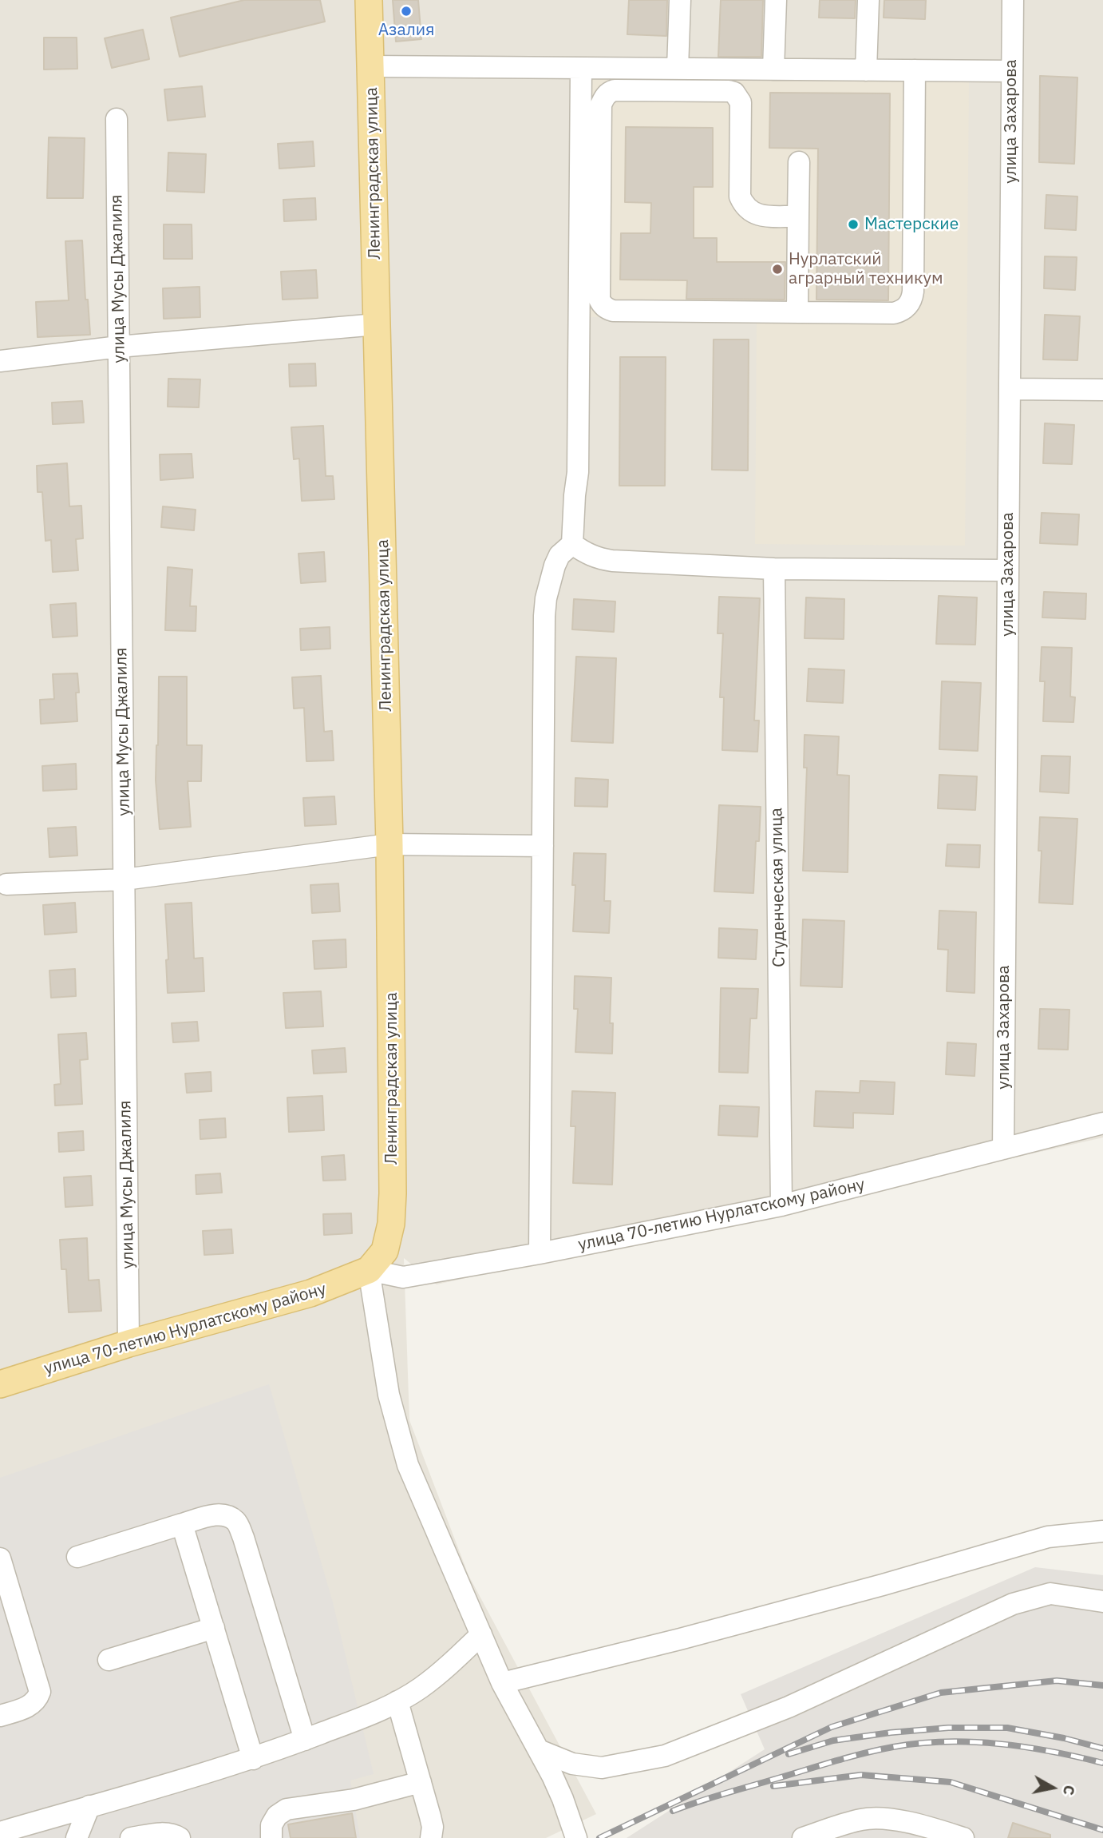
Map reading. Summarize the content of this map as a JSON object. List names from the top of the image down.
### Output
{
  "streets": {
    "main road": ["Ленинградская улица", "улица 70-летию Нурлатскому району"],
    "street": ["улица Захарова", "улица Мусы Джалиля", "Студенческая улица"]
  },
  "crossings": [
    ["улица Захарова", "улица 70-летию Нурлатскому району"],
    ["Ленинградская улица", "улица 70-летию Нурлатскому району"],
    ["улица Мусы Джалиля", "улица 70-летию Нурлатскому району"],
    ["Студенческая улица", "улица 70-летию Нурлатскому району"]
  ],
  "places": ["Азалия", "Мастерские", "Нурлатский аграрный техникум"],
  "north": "right"
}
